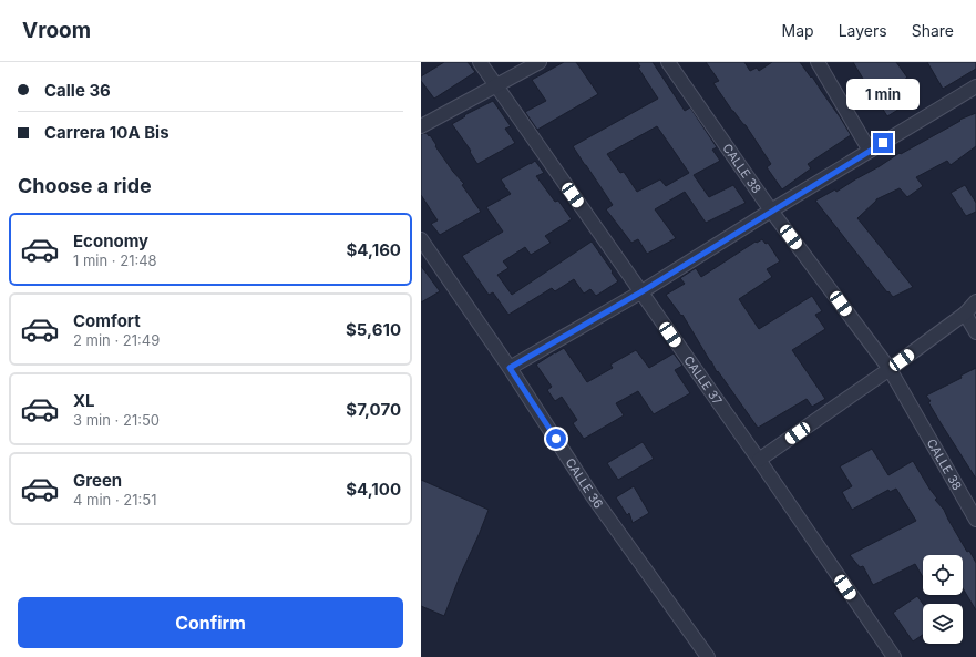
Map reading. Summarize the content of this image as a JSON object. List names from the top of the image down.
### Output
{
  "streets": {
    "street": ["CALLE 38", "CALLE 37", "CALLE 36"]
  },
  "page": {
    "header": "Vroom",
    "nav": ["Map", "Layers", "Share"],
    "banner": ["Calle 36", "Carrera 10A Bis"],
    "bubble": "1 min",
    "heading": "Choose a ride",
    "list": [
      {
        "name": "Economy",
        "note": "1 min · 21:48",
        "value": "$4,160"
      },
      {
        "name": "Comfort",
        "note": "2 min · 21:49",
        "value": "$5,610"
      },
      {
        "name": "XL",
        "note": "3 min · 21:50",
        "value": "$7,070"
      },
      {
        "name": "Green",
        "note": "4 min · 21:51",
        "value": "$4,100"
      }
    ],
    "buttons": "Confirm"
  }
}
